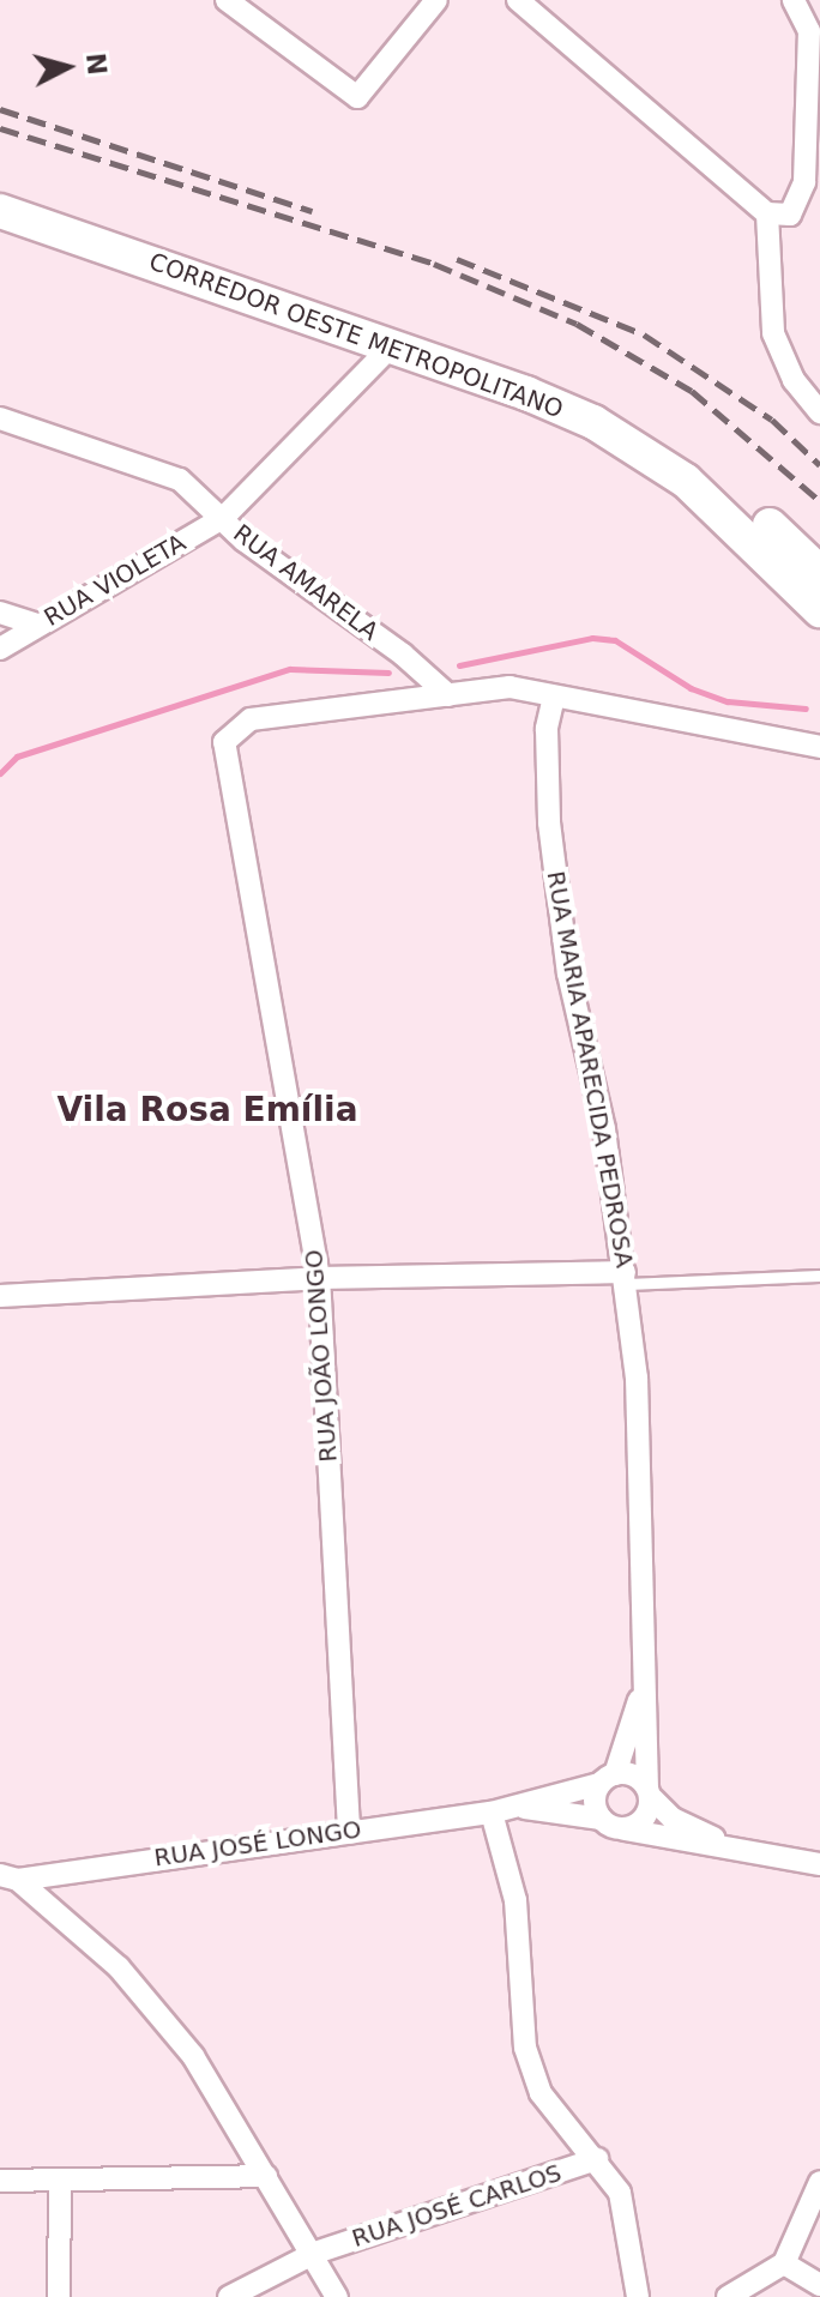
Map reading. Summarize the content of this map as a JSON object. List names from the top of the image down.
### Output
{
  "streets": {
    "main road": ["CORREDOR OESTE METROPOLITANO"],
    "street": [
      "RUA VIOLETA",
      "RUA AMARELA",
      "RUA MARIA APARECIDA PEDROSA",
      "RUA JOÃO LONGO",
      "RUA JOSÉ LONGO",
      "RUA JOSÉ CARLOS"
    ]
  },
  "crossings": [
    ["CORREDOR OESTE METROPOLITANO", "RUA VIOLETA"],
    ["RUA VIOLETA", "RUA AMARELA"],
    ["RUA AMARELA", "RUA JOÃO LONGO"],
    ["RUA MARIA APARECIDA PEDROSA", "RUA JOSÉ LONGO"],
    ["RUA JOÃO LONGO", "RUA JOSÉ LONGO"]
  ],
  "districts": ["Vila Rosa Emília"],
  "north": "right"
}
